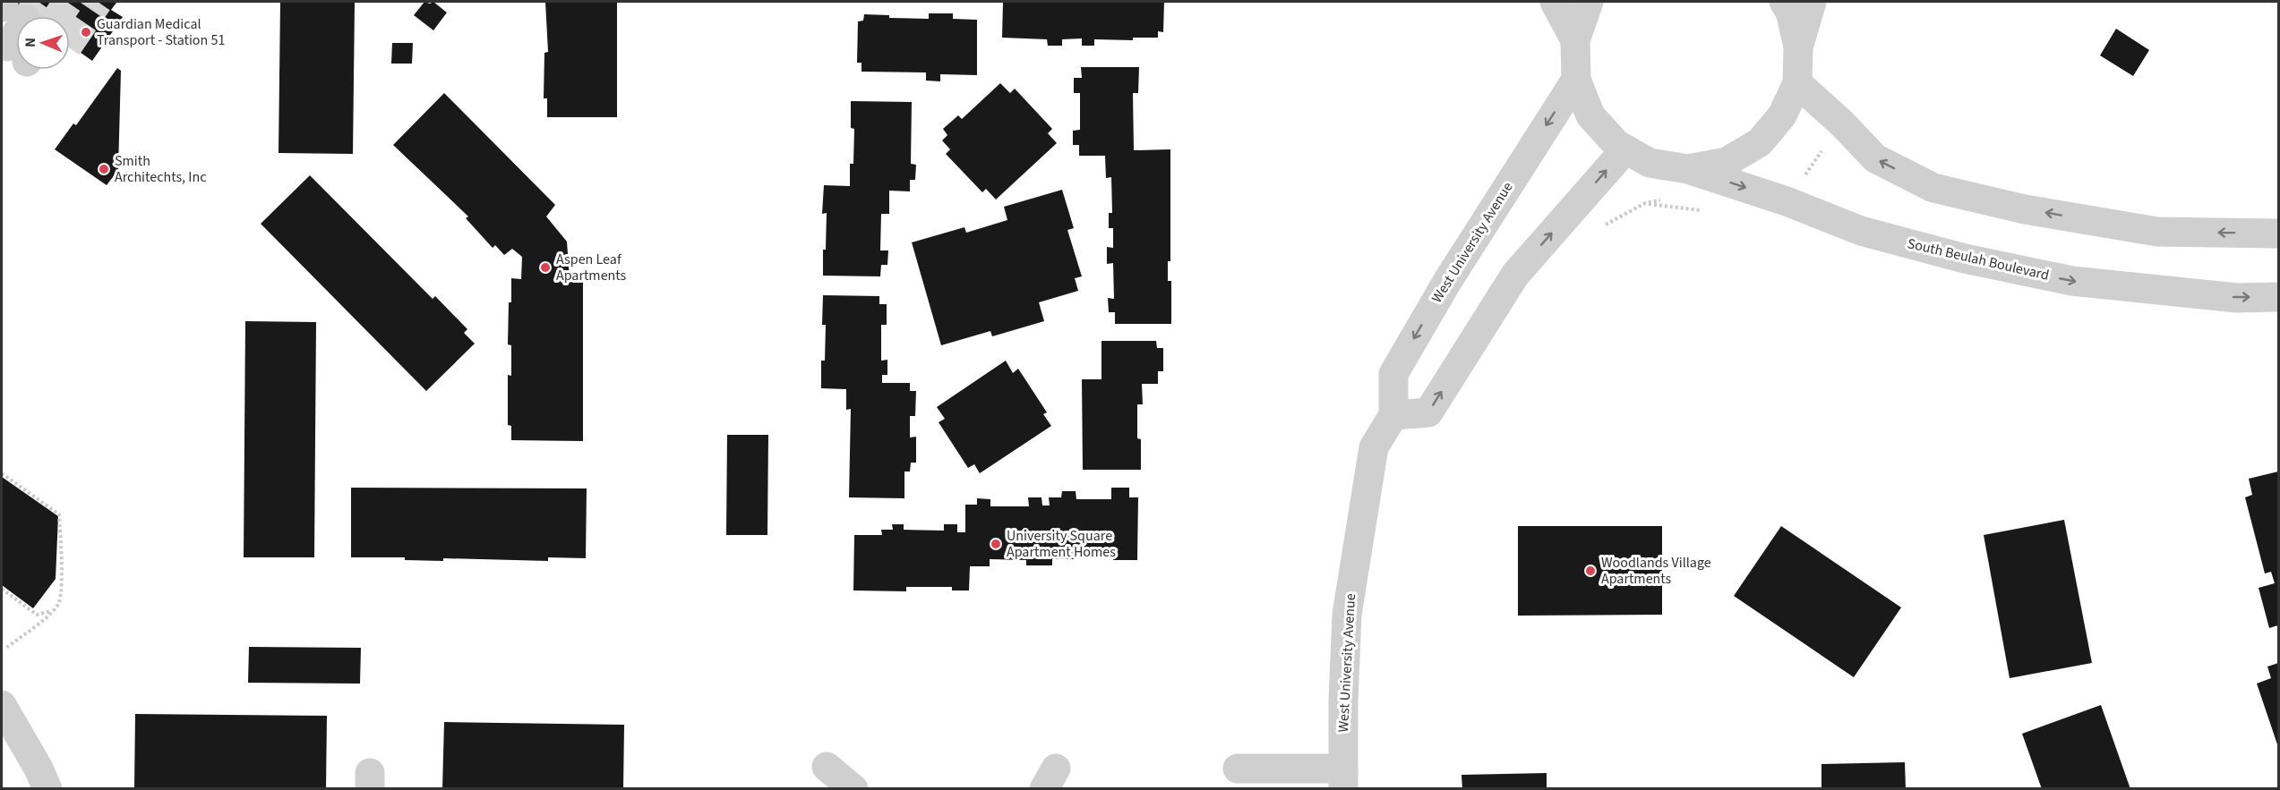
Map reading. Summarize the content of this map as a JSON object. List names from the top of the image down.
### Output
{
  "streets": {
    "street": ["West University Avenue", "South Beulah Boulevard"]
  },
  "places": [
    "Guardian Medical Transport - Station 51",
    "Smith Architechts, Inc",
    "Aspen Leaf Apartments",
    "University Square Apartment Homes",
    "Woodlands Village Apartments"
  ],
  "north": "left"
}
